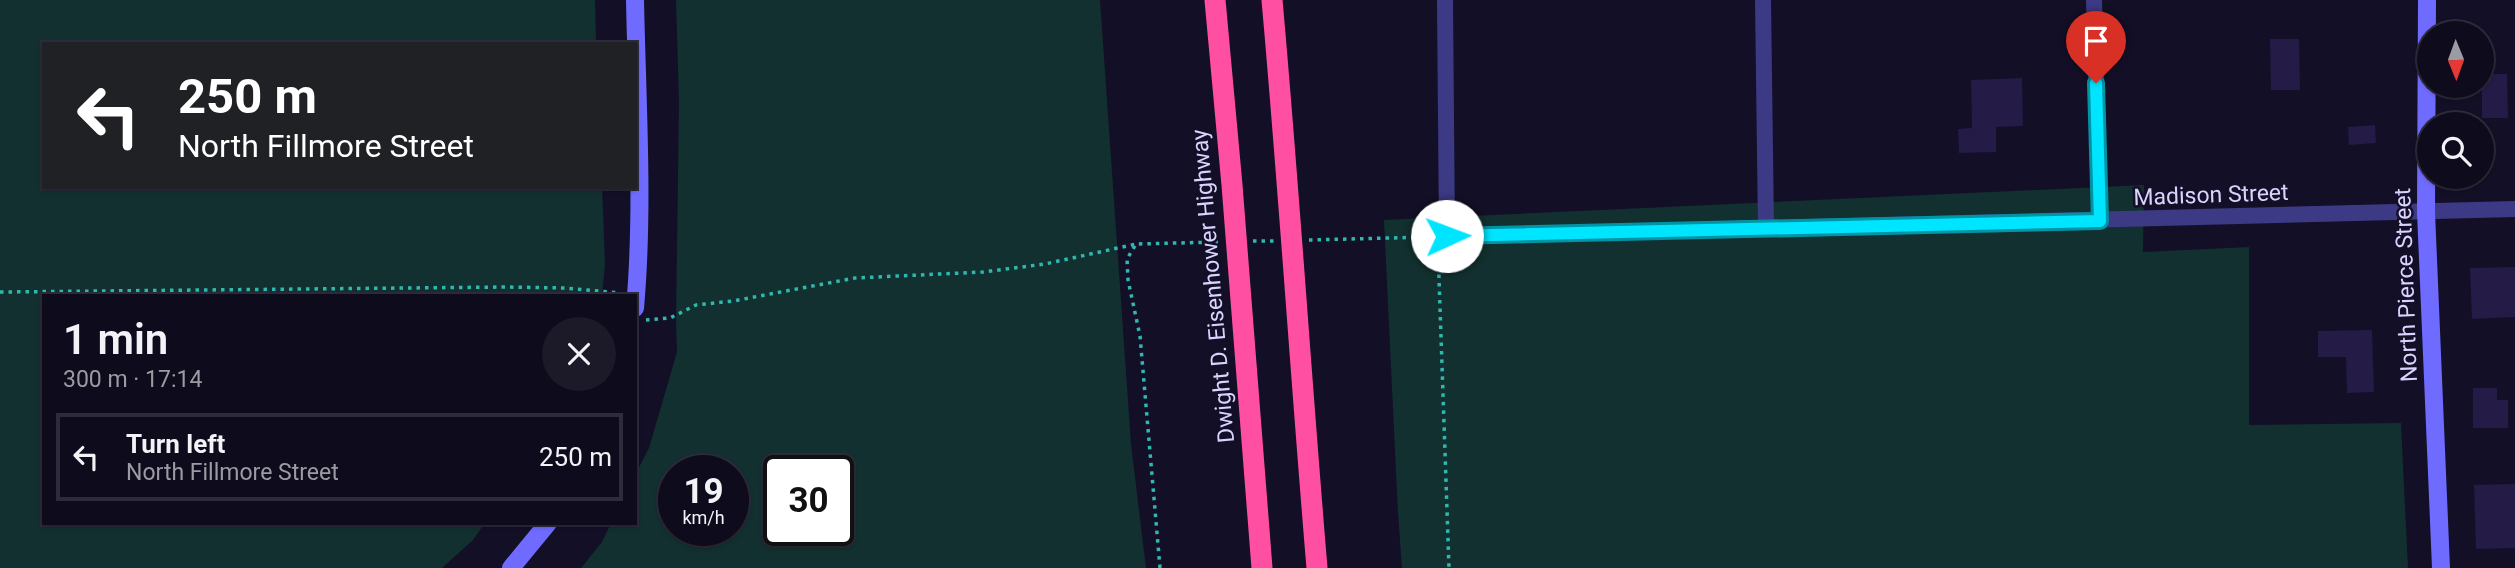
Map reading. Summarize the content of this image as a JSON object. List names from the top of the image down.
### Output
{
  "streets": {
    "highway": ["Dwight D. Eisenhower Highway"],
    "main road": ["North Pierce Street"],
    "street": ["Madison Street"]
  },
  "crossings": [
    ["Madison Street", "North Pierce Street"]
  ],
  "north": "bottom",
  "page": {
    "turn": ["250 m", "North Fillmore Street"],
    "heading": ["1 min", "300 m · 17:14"],
    "list": [
      {
        "name": "Turn left",
        "note": "North Fillmore Street",
        "value": "250 m"
      }
    ],
    "speed": "19 km/h",
    "limit": "30"
  }
}
